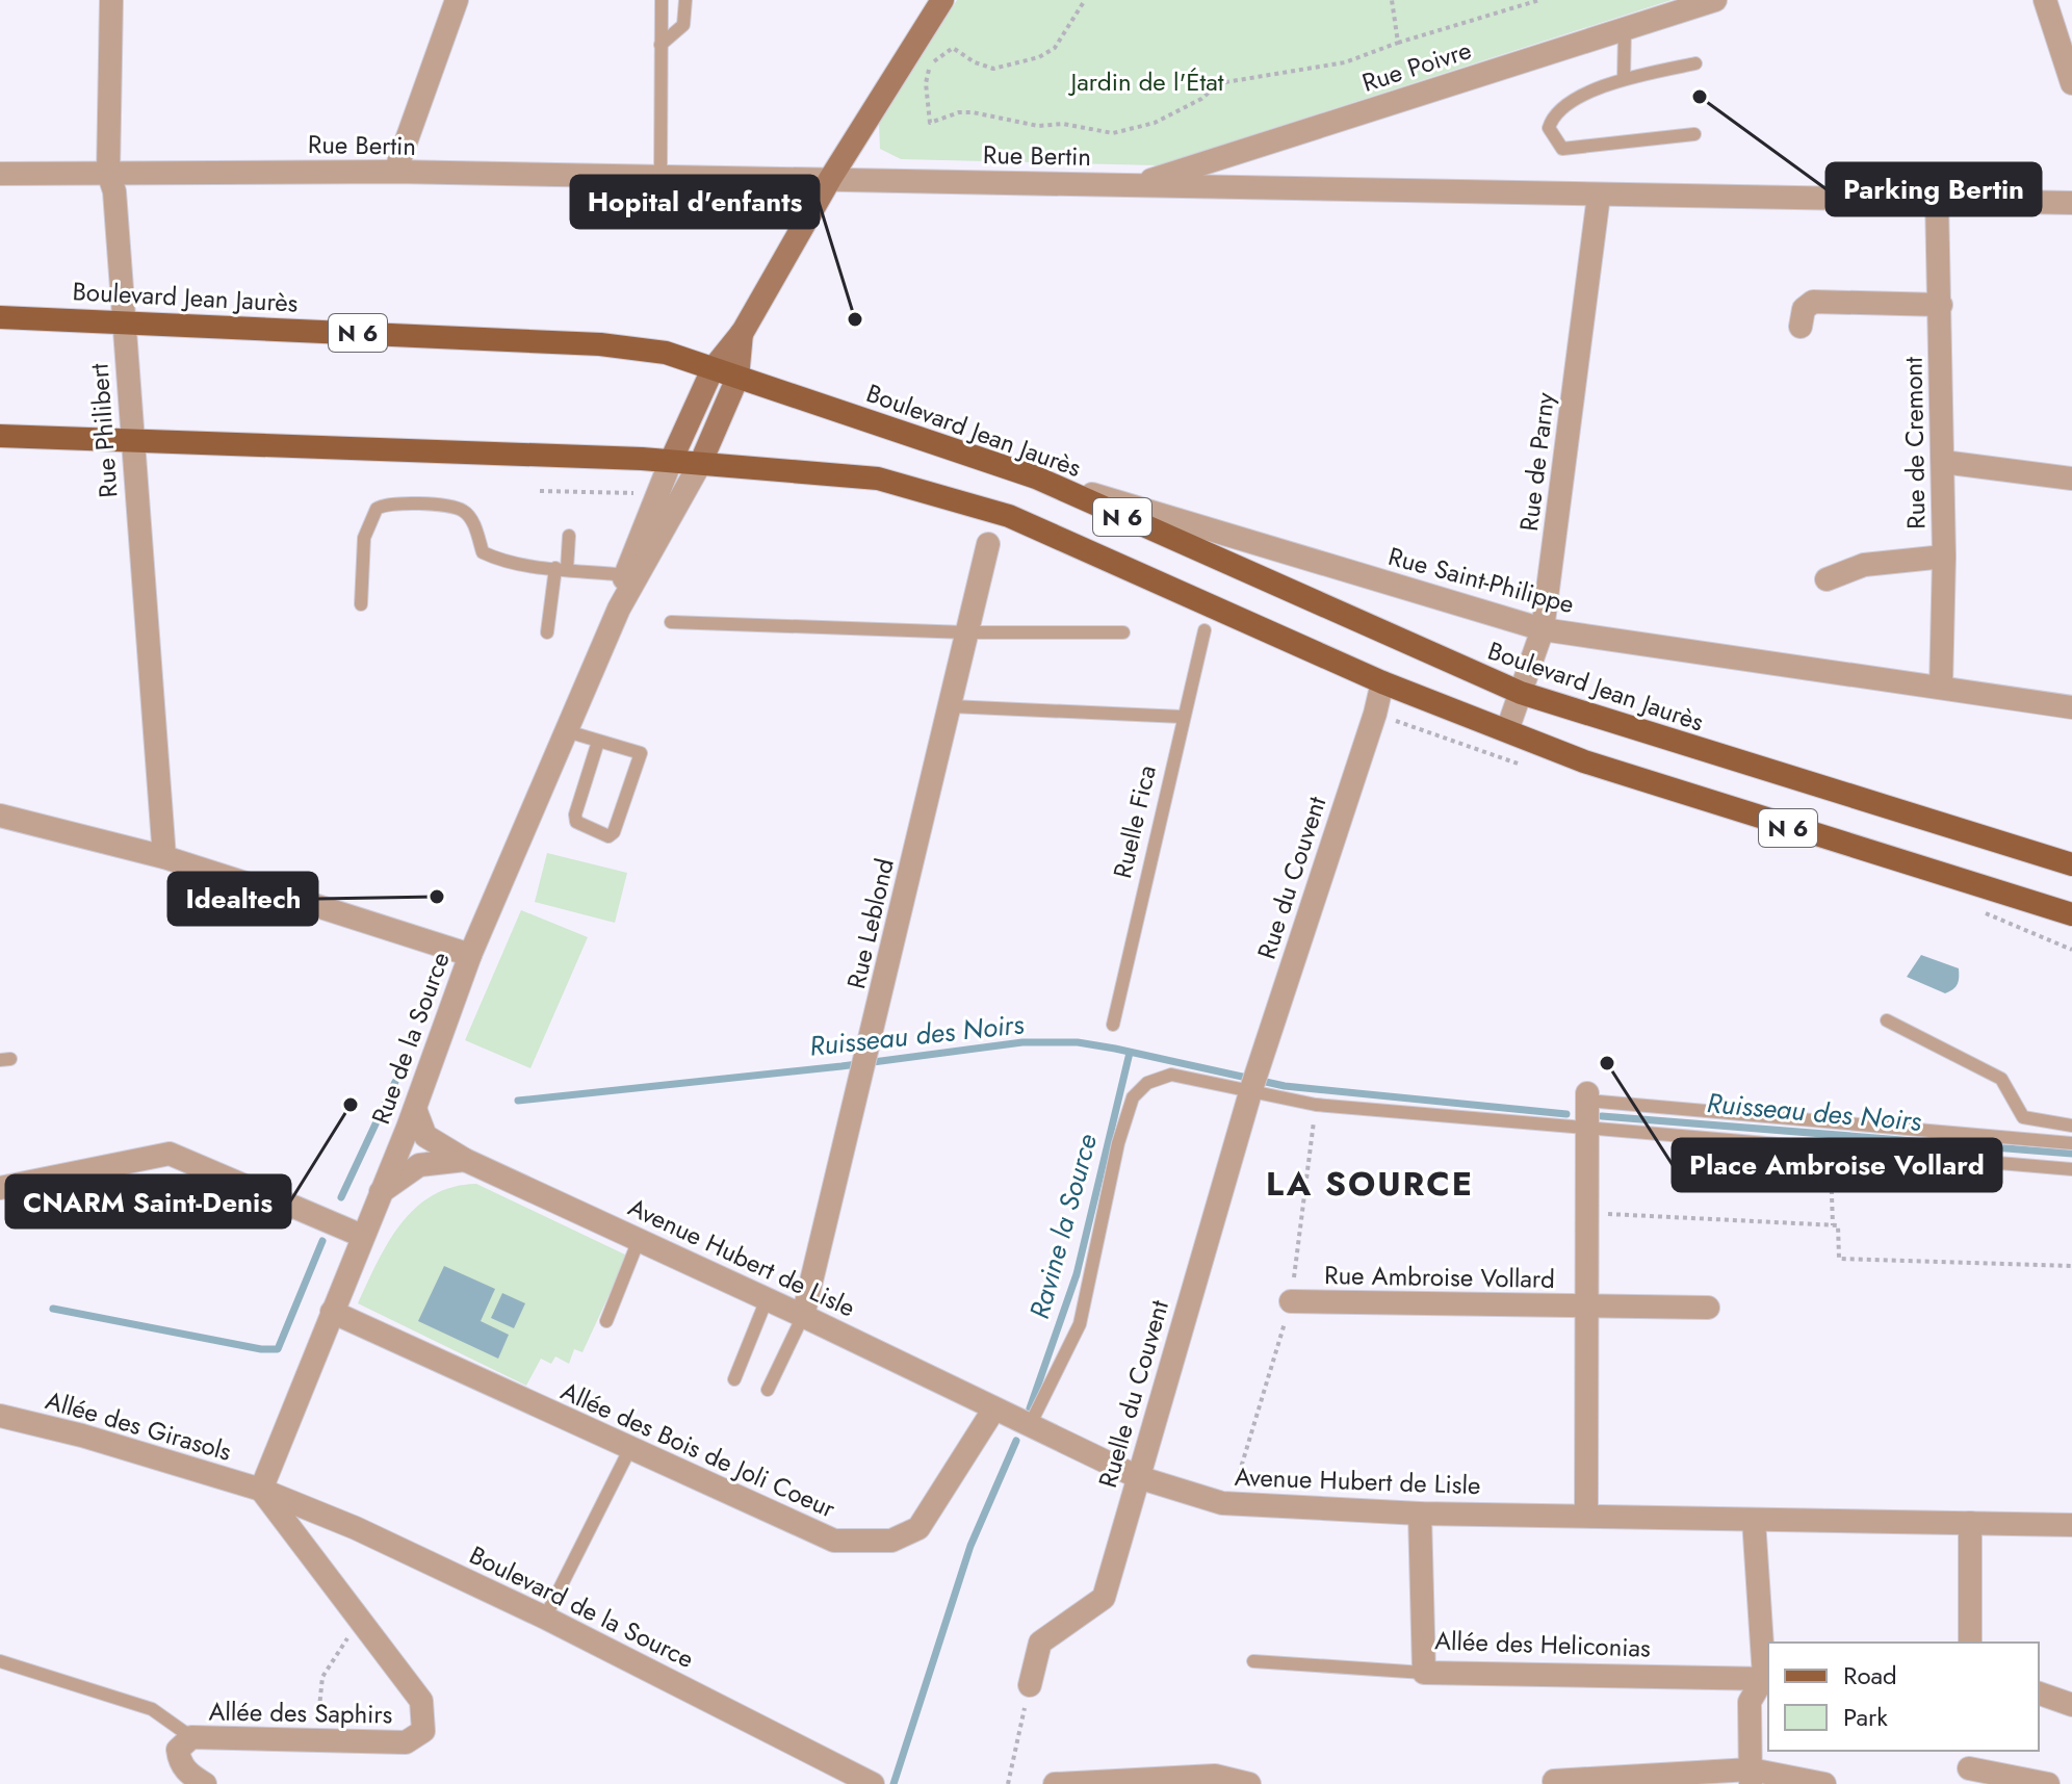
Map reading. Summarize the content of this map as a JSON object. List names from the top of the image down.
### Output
{
  "streets": {
    "main road": ["Boulevard Jean Jaurès", "N 6", "Rue de la Source"],
    "street": [
      "Rue Poivre",
      "Rue Bertin",
      "Rue Philibert",
      "Rue de Cremont",
      "Rue de Parny",
      "Rue Saint-Philippe",
      "Rue du Couvent",
      "Rue Leblond",
      "Avenue Hubert de Lisle",
      "Rue Ambroise Vollard",
      "Ruelle du Couvent",
      "Allée des Girasols",
      "Allée des Bois de Joli Coeur",
      "Boulevard de la Source",
      "Allée des Heliconias",
      "Allée des Saphirs"
    ],
    "lane": ["Ruelle Fica"]
  },
  "crossings": [
    ["Rue Poivre", "Rue Bertin"],
    ["Rue Bertin", "Rue Philibert"],
    ["Rue Bertin", "Rue de Cremont"],
    ["Rue Bertin", "Rue de Parny"],
    ["Rue Bertin", "Rue de la Source"],
    ["Boulevard Jean Jaurès", "Rue Philibert"],
    ["Boulevard Jean Jaurès", "Rue de Parny"],
    ["Boulevard Jean Jaurès", "Rue Saint-Philippe"],
    ["Boulevard Jean Jaurès", "Rue de la Source"],
    ["N 6", "Rue Philibert"],
    ["N 6", "Rue de Parny"],
    ["N 6", "Rue du Couvent"],
    ["N 6", "Rue de la Source"],
    ["Rue de Cremont", "Rue Saint-Philippe"],
    ["Rue de Parny", "Rue Saint-Philippe"],
    ["Rue du Couvent", "Ruelle du Couvent"],
    ["Rue Leblond", "Avenue Hubert de Lisle"],
    ["Rue de la Source", "Avenue Hubert de Lisle"],
    ["Rue de la Source", "Allée des Girasols"],
    ["Rue de la Source", "Allée des Bois de Joli Coeur"],
    ["Rue de la Source", "Boulevard de la Source"],
    ["Rue de la Source", "Allée des Saphirs"],
    ["Avenue Hubert de Lisle", "Rue Ambroise Vollard"],
    ["Avenue Hubert de Lisle", "Ruelle du Couvent"],
    ["Avenue Hubert de Lisle", "Allée des Bois de Joli Coeur"],
    ["Avenue Hubert de Lisle", "Allée des Heliconias"],
    ["Allée des Girasols", "Boulevard de la Source"],
    ["Allée des Girasols", "Allée des Saphirs"],
    ["Boulevard de la Source", "Allée des Saphirs"]
  ],
  "districts": ["LA SOURCE"],
  "water": ["Ruisseau des Noirs", "Ravine la Source"],
  "parks": ["Jardin de l'État"],
  "places": [
    "Parking Bertin",
    "Hopital d'enfants",
    "Idealtech",
    "Place Ambroise Vollard",
    "CNARM Saint-Denis"
  ],
  "legend": ["Road", "Park"]
}
